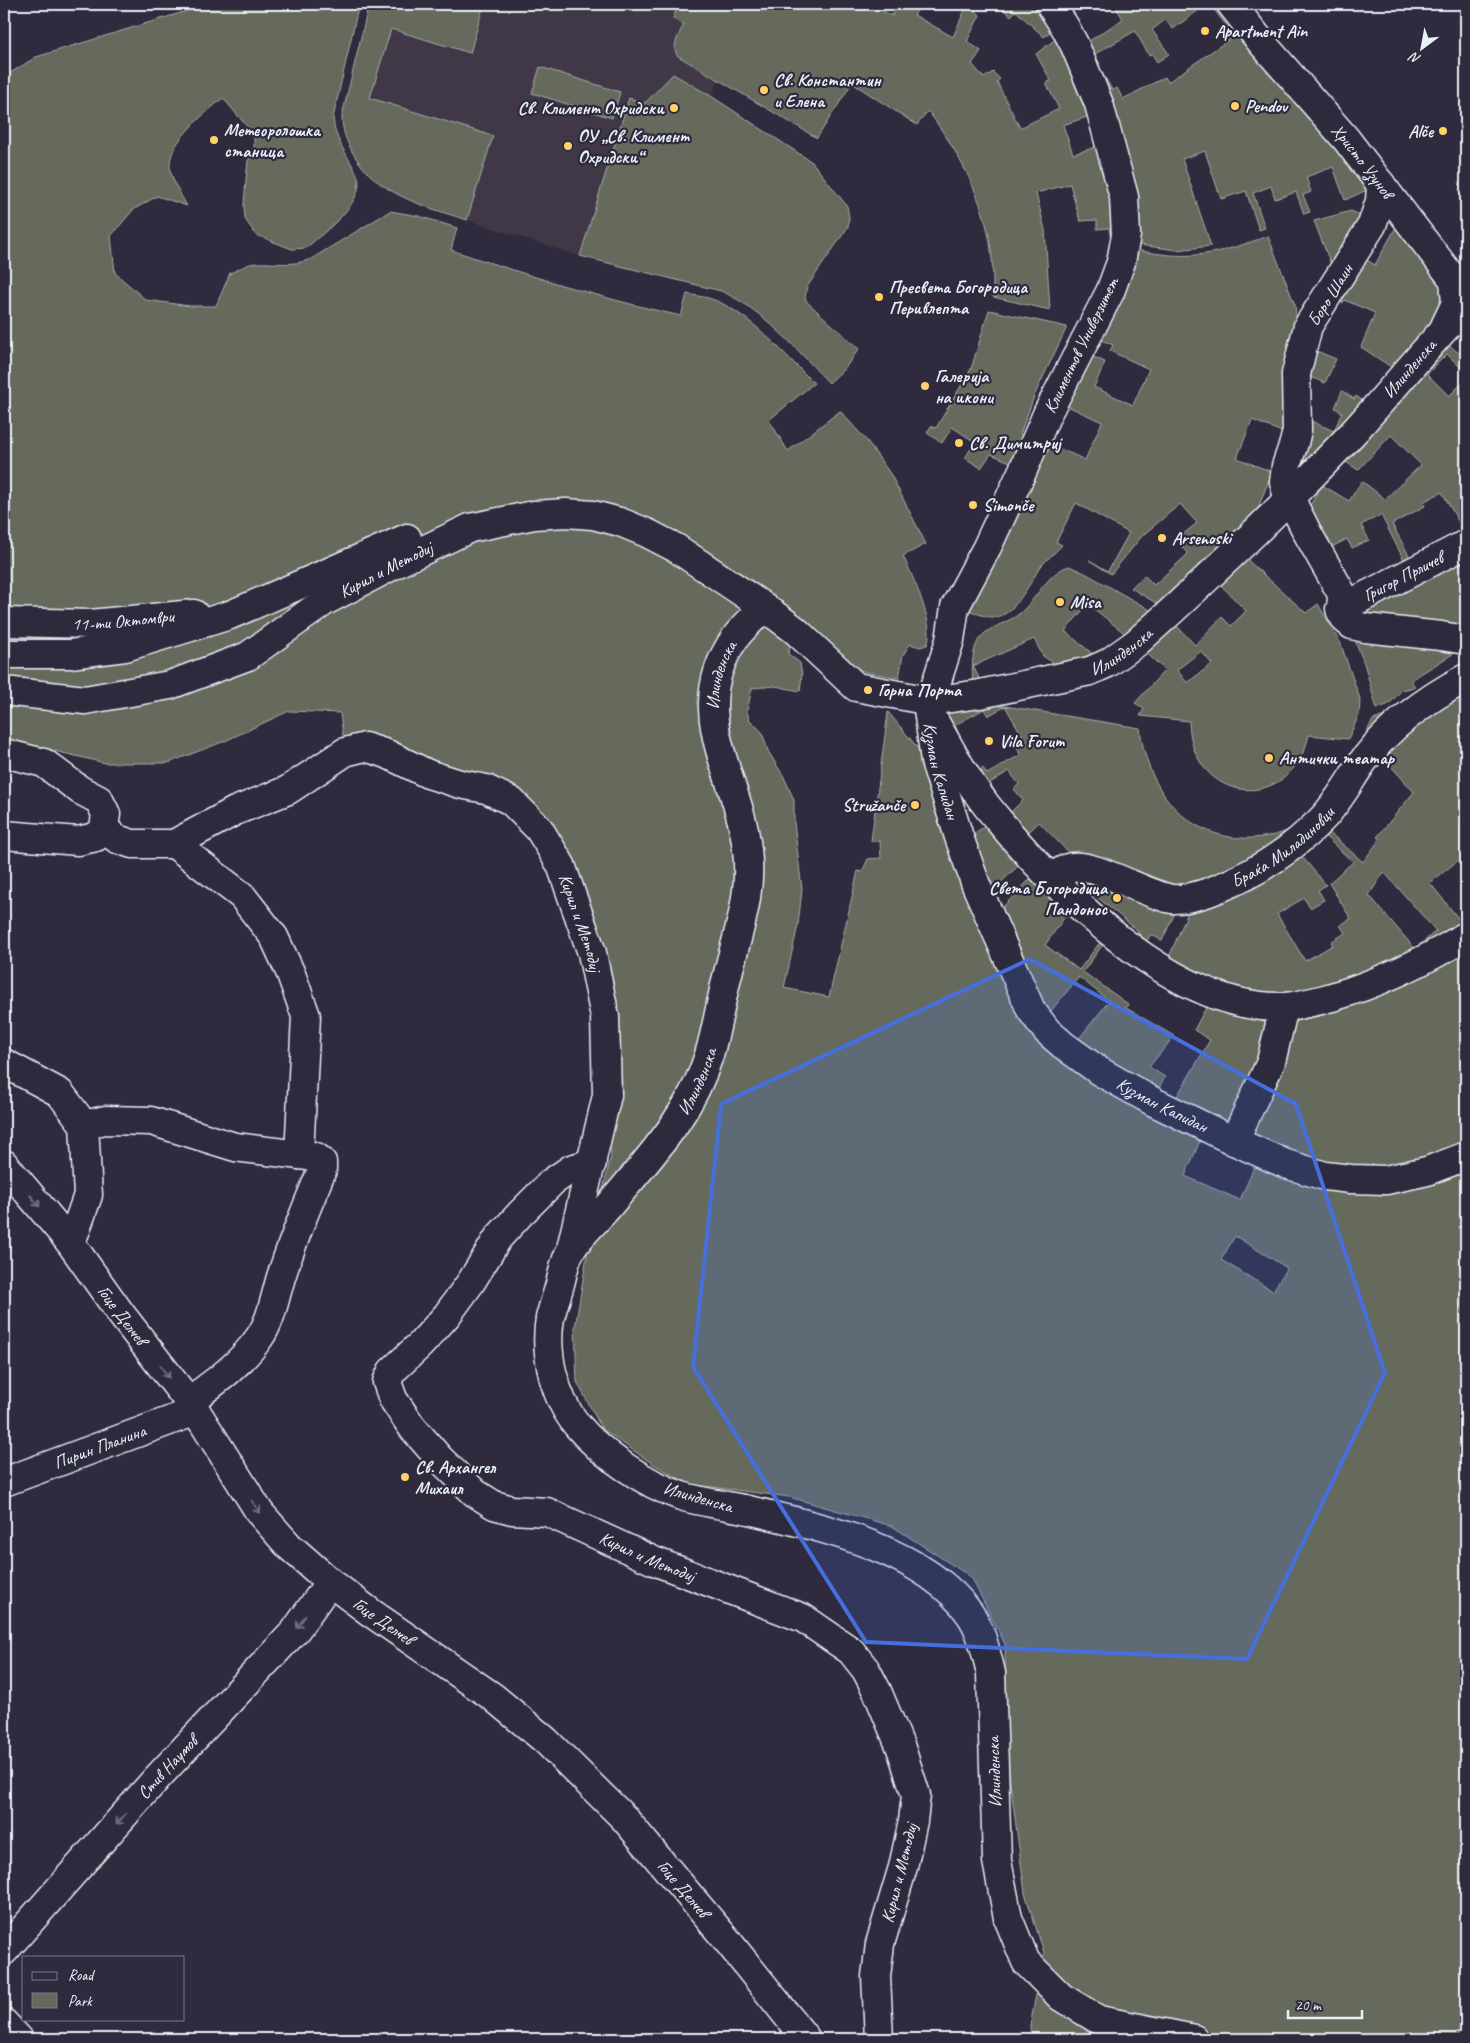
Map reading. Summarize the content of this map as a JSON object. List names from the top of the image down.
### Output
{
  "streets": {
    "street": [
      "Христо Узунов",
      "Боро Шаин",
      "Климентов Универзитет",
      "Илинденска",
      "Кирил и Методиј",
      "Григор Прличев",
      "11-ти Октомври",
      "Кузман Капидан",
      "Браќа Миладиновци",
      "Гоце Делчев",
      "Пирин Планина",
      "Стив Наумов"
    ]
  },
  "crossings": [
    ["Христо Узунов", "Боро Шаин"],
    ["Христо Узунов", "Илинденска"],
    ["Боро Шаин", "Илинденска"],
    ["Климентов Универзитет", "Илинденска"],
    ["Климентов Универзитет", "Кузман Капидан"],
    ["Илинденска", "Кирил и Методиј"],
    ["Илинденска", "Кузман Капидан"],
    ["Кузман Капидан", "Браќа Миладиновци"],
    ["Гоце Делчев", "Пирин Планина"],
    ["Гоце Делчев", "Стив Наумов"]
  ],
  "one_way": ["Гоце Делчев", "Стив Наумов"],
  "places": [
    "Apartment Ain",
    "Св. Константин и Елена",
    "Pendov",
    "Св. Климент Охридски",
    "Alče",
    "Метеоролошка станица",
    "ОУ „Св. Климент Охридски“",
    "Пресвета Богородица Перивлепта",
    "Галерија на икони",
    "Св. Димитриј",
    "Simonče",
    "Arsenoski",
    "Misa",
    "Горна Порта",
    "Vila Forum",
    "Антички театар",
    "Stružanče",
    "Света Богородица Пандонос",
    "Св. Архангел Михаил"
  ],
  "legend": ["Road", "Park"],
  "scale_bar": "20 m",
  "north": "bottom left"
}
